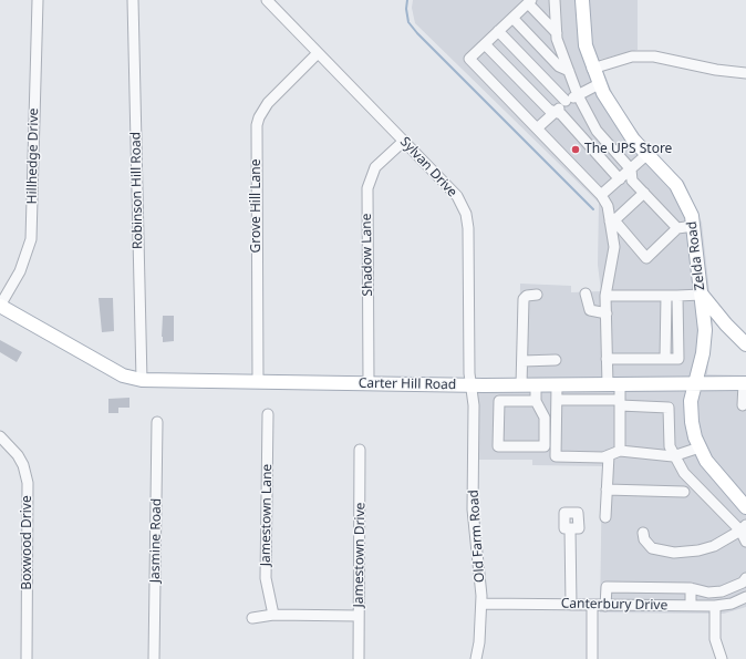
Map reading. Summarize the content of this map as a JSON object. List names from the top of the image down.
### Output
{
  "streets": {
    "main road": ["Zelda Road", "Carter Hill Road"],
    "street": [
      "Hillhedge Drive",
      "Sylvan Drive",
      "Robinson Hill Road",
      "Grove Hill Lane",
      "Shadow Lane",
      "Jamestown Lane",
      "Old Farm Road",
      "Jasmine Road",
      "Boxwood Drive",
      "Jamestown Drive",
      "Canterbury Drive"
    ]
  },
  "crossings": [
    ["Hillhedge Drive", "Carter Hill Road"],
    ["Sylvan Drive", "Grove Hill Lane"],
    ["Sylvan Drive", "Shadow Lane"],
    ["Sylvan Drive", "Carter Hill Road"],
    ["Sylvan Drive", "Old Farm Road"],
    ["Robinson Hill Road", "Carter Hill Road"],
    ["Grove Hill Lane", "Carter Hill Road"],
    ["Shadow Lane", "Carter Hill Road"],
    ["Zelda Road", "Carter Hill Road"],
    ["Carter Hill Road", "Old Farm Road"],
    ["Old Farm Road", "Canterbury Drive"]
  ],
  "places": ["The UPS Store"]
}
